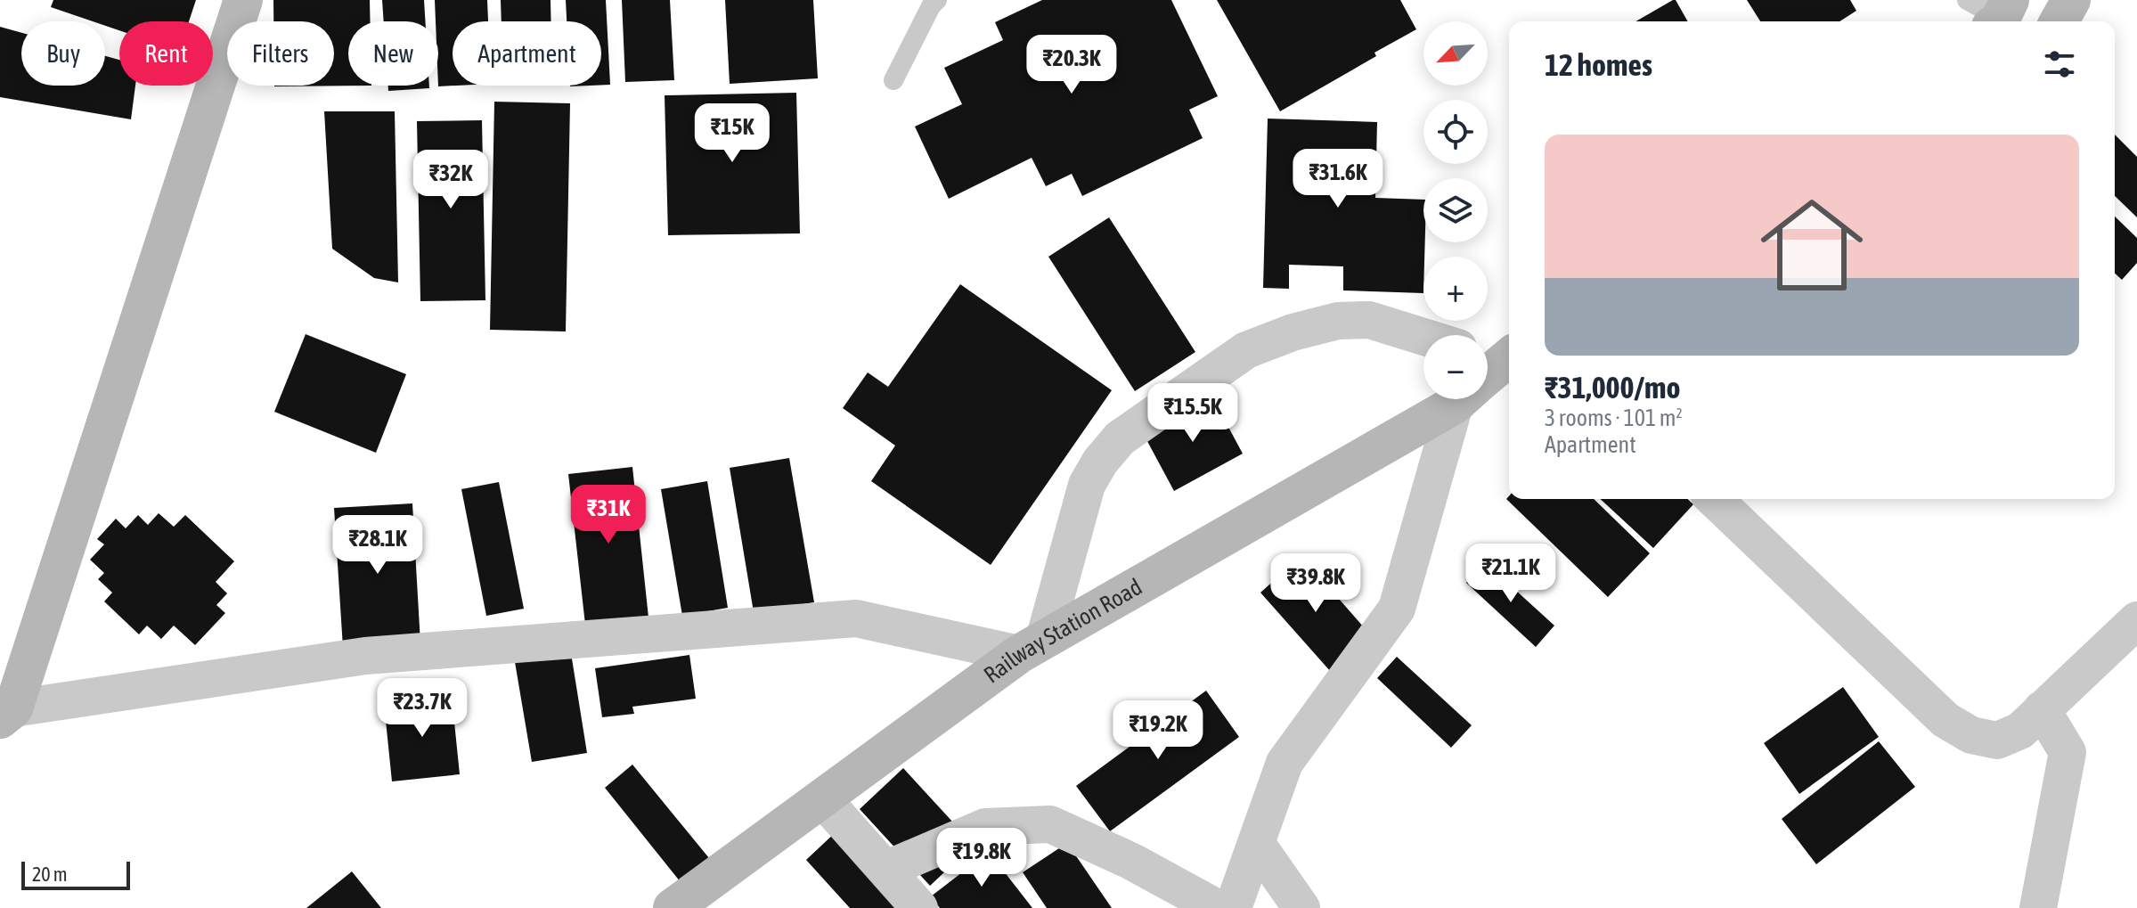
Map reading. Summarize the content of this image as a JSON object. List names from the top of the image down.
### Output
{
  "streets": {
    "street": ["Railway Station Road"]
  },
  "scale_bar": "20 m",
  "north": "bottom left",
  "page": {
    "map_buttons": ["+", "−"],
    "chip": [
      "Buy",
      "Rent",
      "Filters",
      "New",
      "Apartment"
    ],
    "heading": "12 homes",
    "price": [
      "₹20.3K",
      "₹15K",
      "₹31.6K",
      "₹32K",
      "₹15.5K",
      "₹31K",
      "₹28.1K",
      "₹21.1K",
      "₹39.8K",
      "₹23.7K",
      "₹19.2K",
      "₹19.8K"
    ],
    "list": [
      {
        "name": "₹31,000/mo",
        "note": "3 rooms · 101 m² · Apartment"
      }
    ],
    "scale": "20 m"
  }
}
